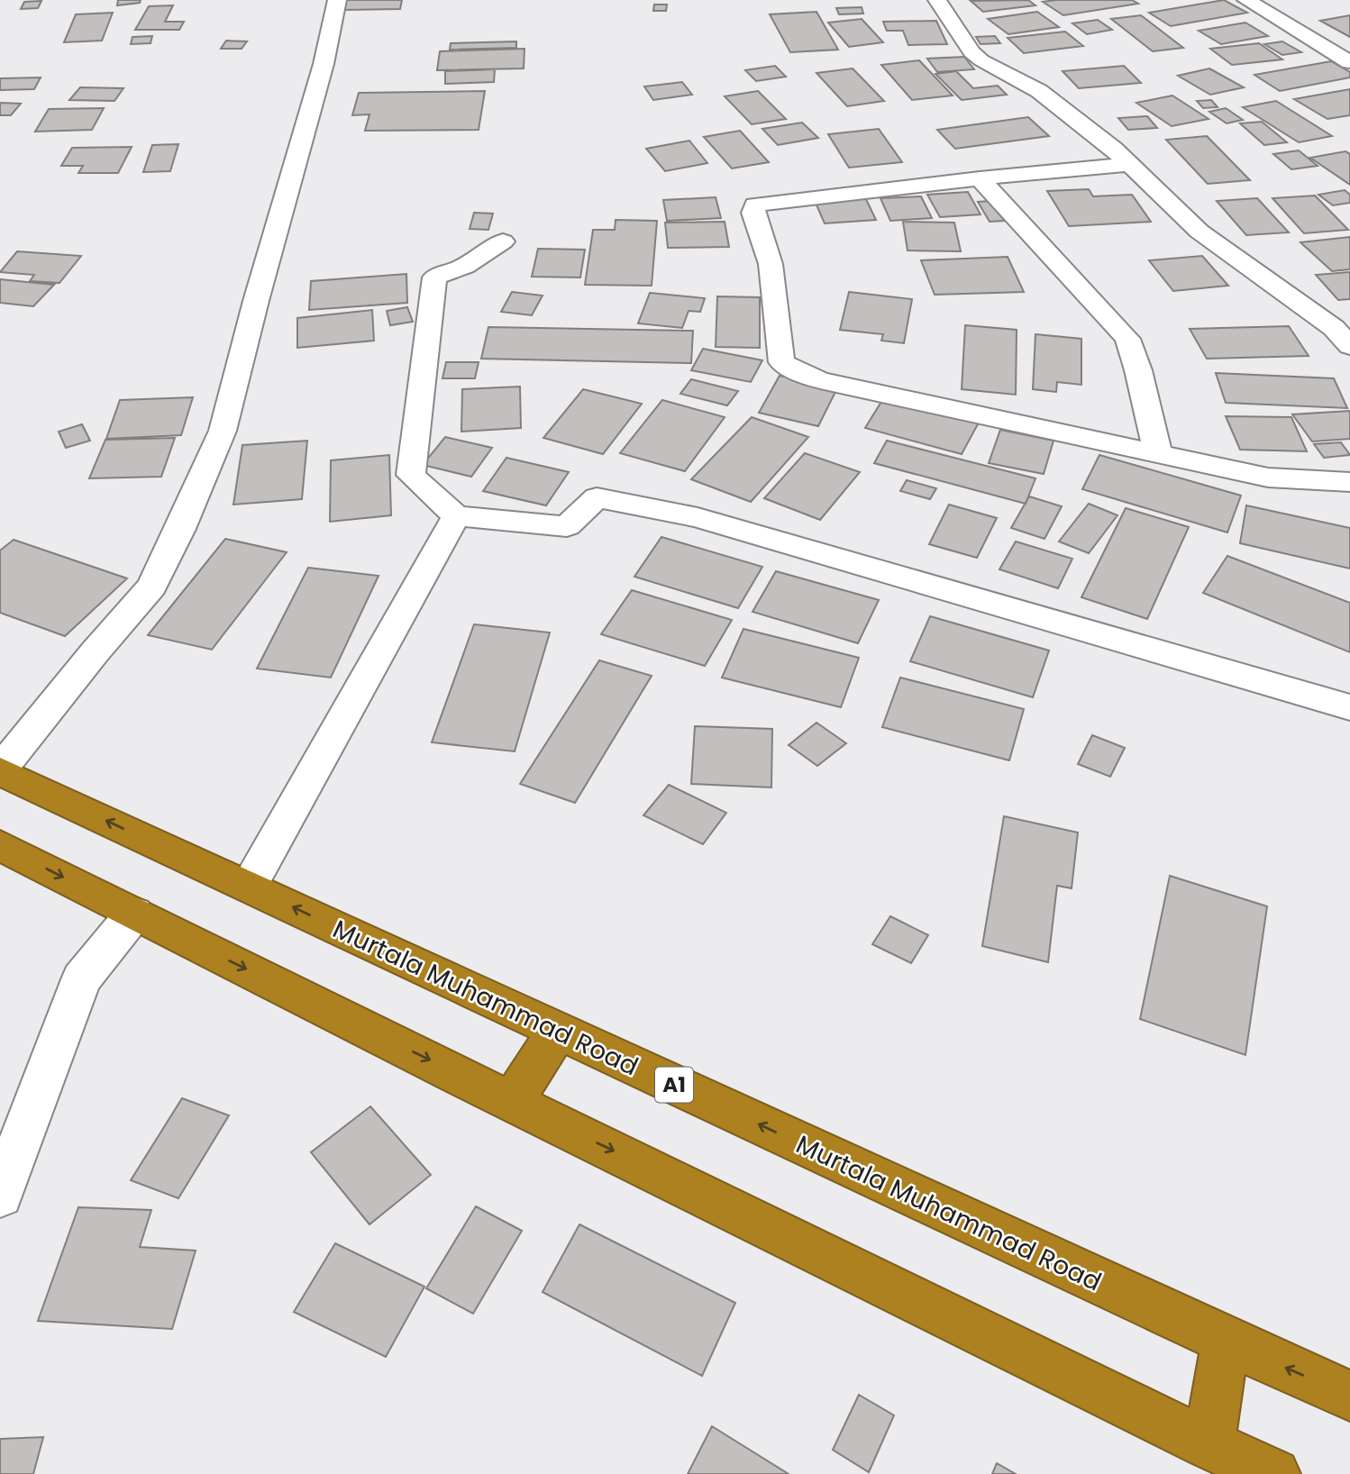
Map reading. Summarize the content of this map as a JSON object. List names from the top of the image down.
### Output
{
  "streets": {
    "highway": ["Murtala Muhammad Road", "A1"]
  }
}
